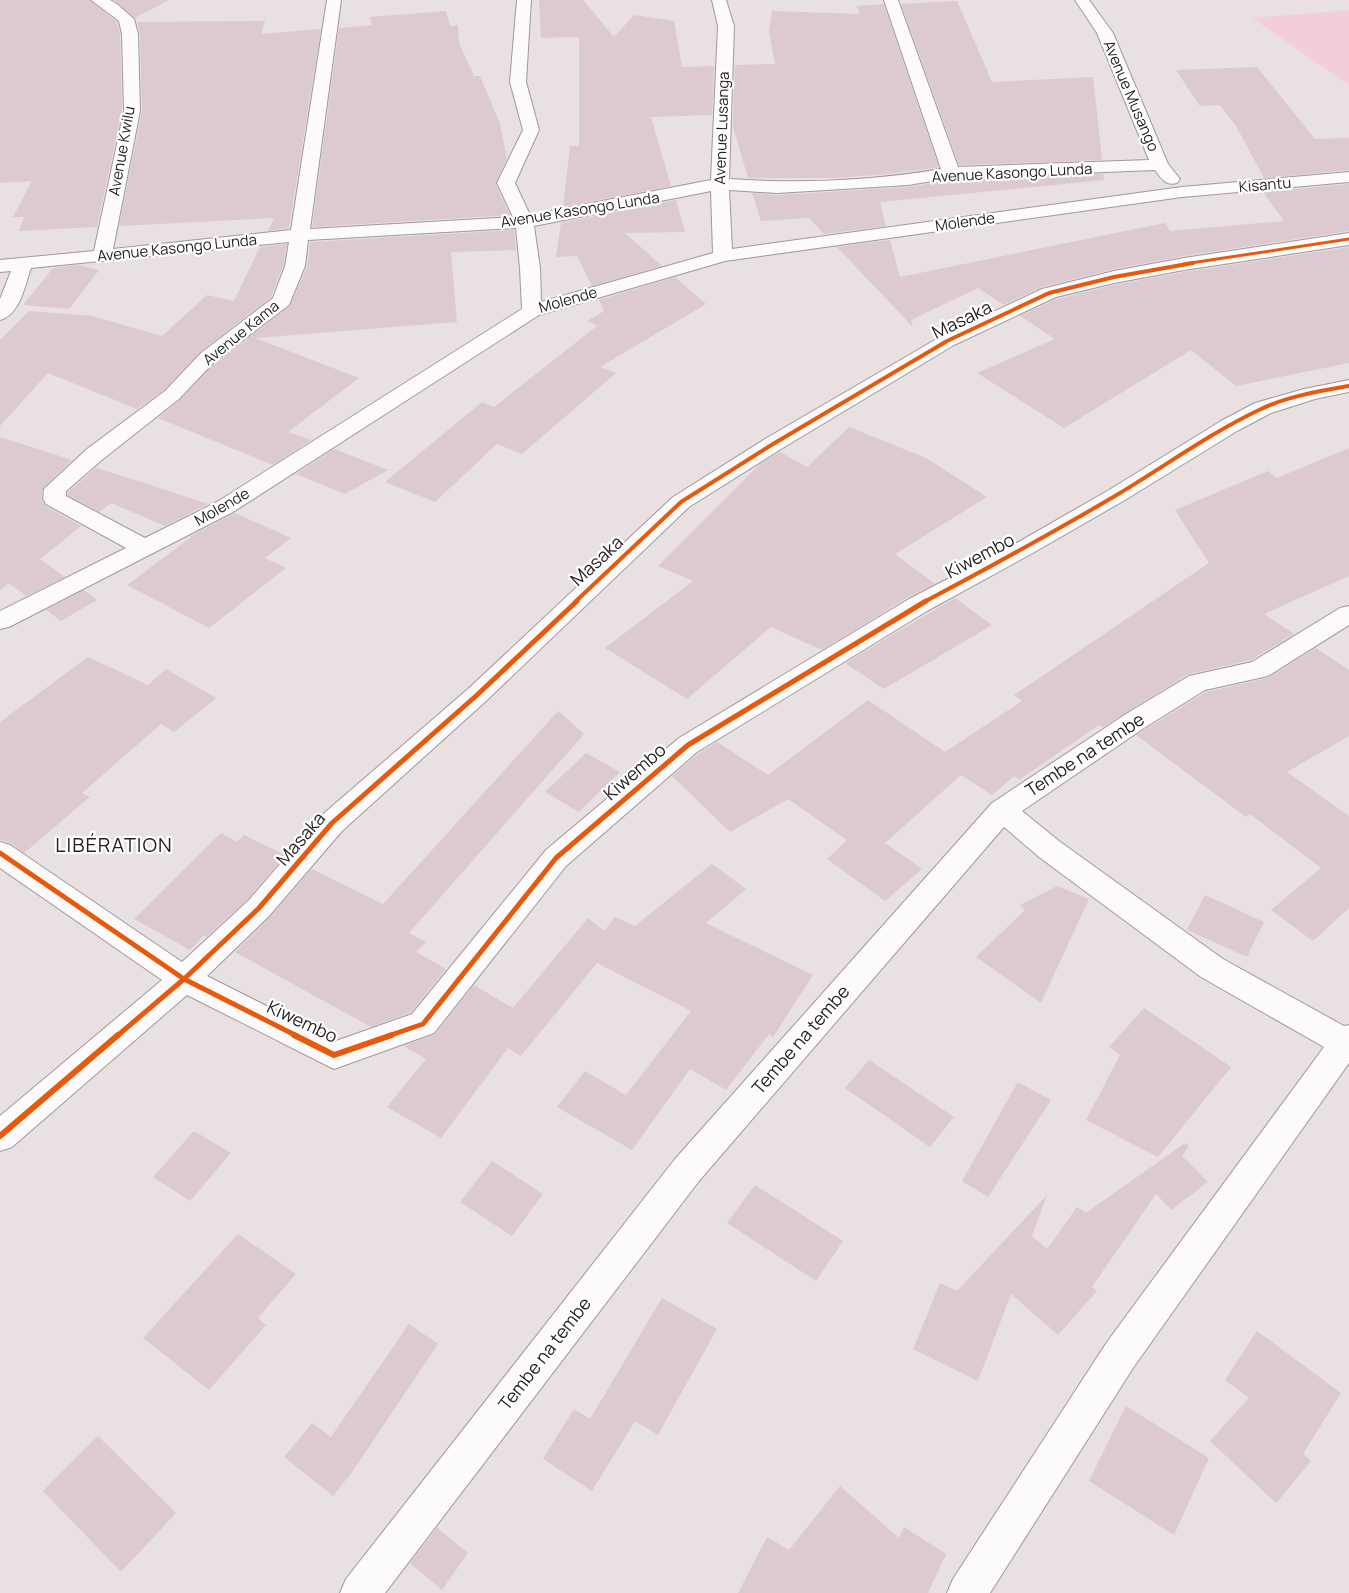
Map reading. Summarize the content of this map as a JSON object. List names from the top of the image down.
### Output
{
  "streets": {
    "street": [
      "Avenue Musango",
      "Avenue Lusanga",
      "Avenue Kwilu",
      "Avenue Kasongo Lunda",
      "Kisantu",
      "Molende",
      "Masaka",
      "Avenue Kama",
      "Kiwembo",
      "Tembe na tembe"
    ]
  },
  "crossings": [
    ["Avenue Musango", "Avenue Kasongo Lunda"],
    ["Avenue Musango", "Kisantu"],
    ["Avenue Musango", "Molende"],
    ["Avenue Lusanga", "Avenue Kasongo Lunda"],
    ["Avenue Lusanga", "Molende"],
    ["Avenue Kwilu", "Avenue Kasongo Lunda"],
    ["Avenue Kasongo Lunda", "Avenue Kama"],
    ["Kisantu", "Molende"],
    ["Molende", "Avenue Kama"],
    ["Masaka", "Kiwembo"]
  ],
  "districts": ["LIBÉRATION"]
}
